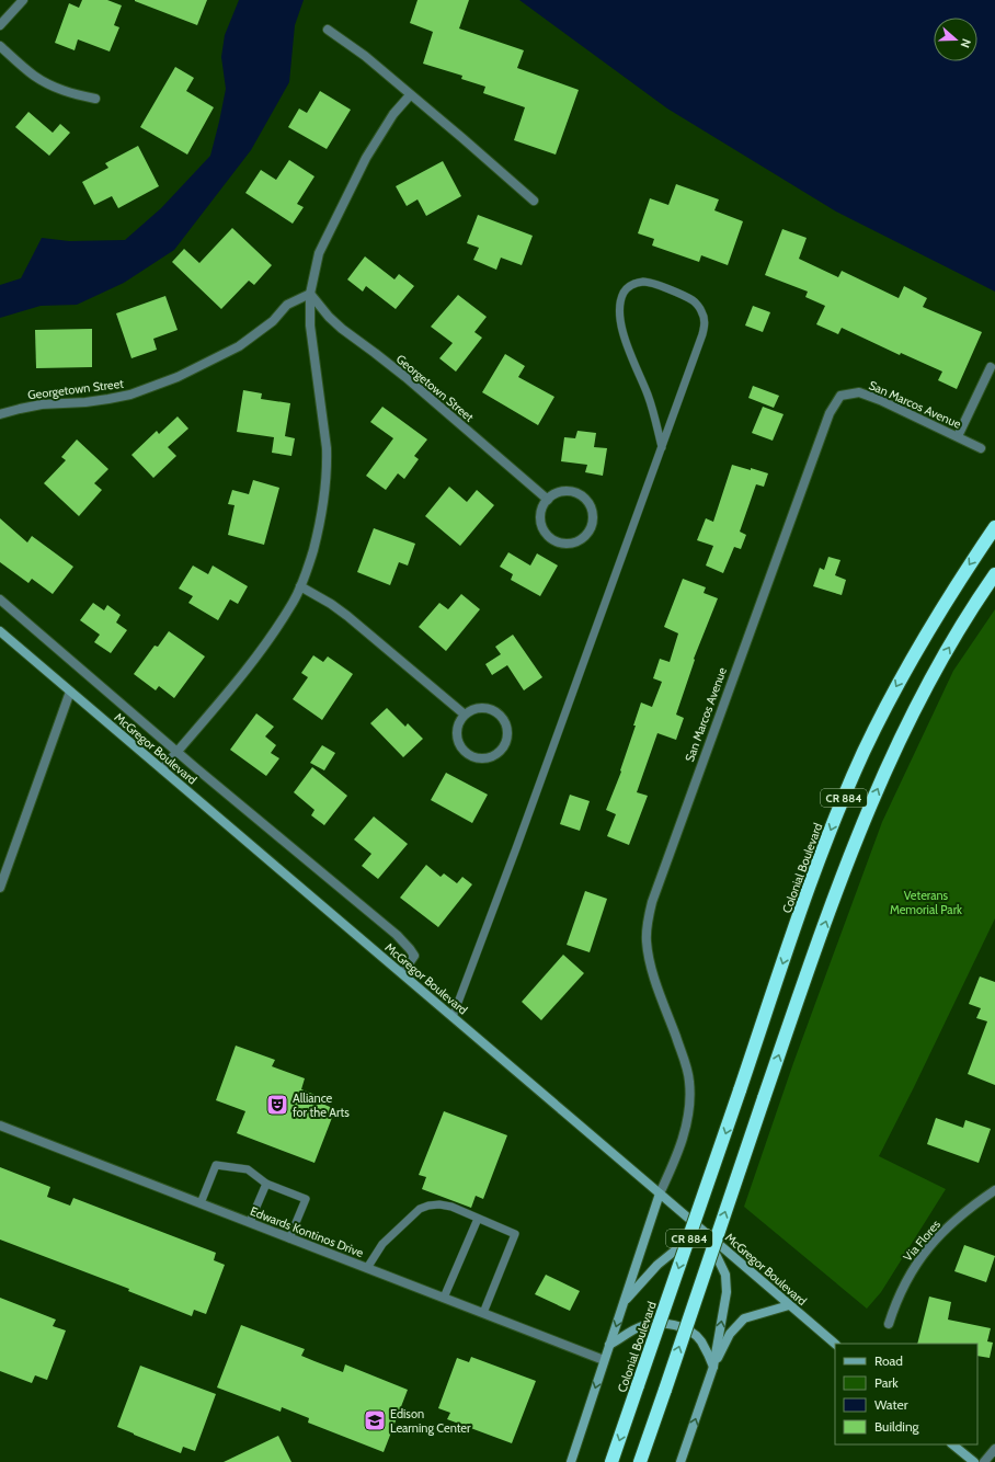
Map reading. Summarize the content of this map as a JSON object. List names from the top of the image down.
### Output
{
  "streets": {
    "highway": ["CR 884", "Colonial Boulevard"],
    "main road": ["McGregor Boulevard"],
    "street": [
      "Georgetown Street",
      "San Marcos Avenue",
      "Edwards Kontinos Drive",
      "Via Flores"
    ]
  },
  "crossings": [
    ["San Marcos Avenue", "McGregor Boulevard"],
    ["McGregor Boulevard", "Colonial Boulevard"]
  ],
  "parks": ["Veterans Memorial Park"],
  "places": {
    "theatre": ["Alliance for the Arts"],
    "school or university": ["Edison Learning Center"]
  },
  "legend": [
    "Road",
    "Park",
    "Water",
    "Building"
  ],
  "north": "right"
}
